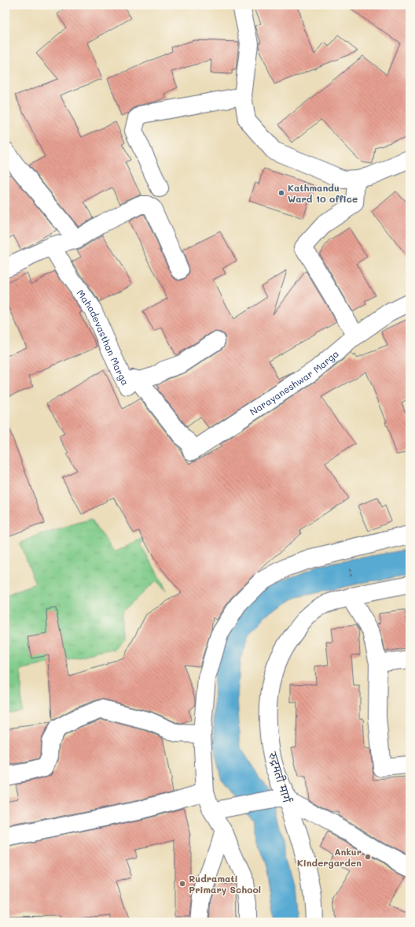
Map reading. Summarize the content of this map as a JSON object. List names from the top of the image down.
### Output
{
  "streets": {
    "street": ["Mahadevasthan Marga", "Narayaneshwar Marga", "रुद्रमती मार्ग"]
  },
  "crossings": [
    ["Mahadevasthan Marga", "Narayaneshwar Marga"]
  ],
  "places": ["Kathmandu Ward 10 office", "Ankur Kindergarden", "Rudramati Primary School"]
}
